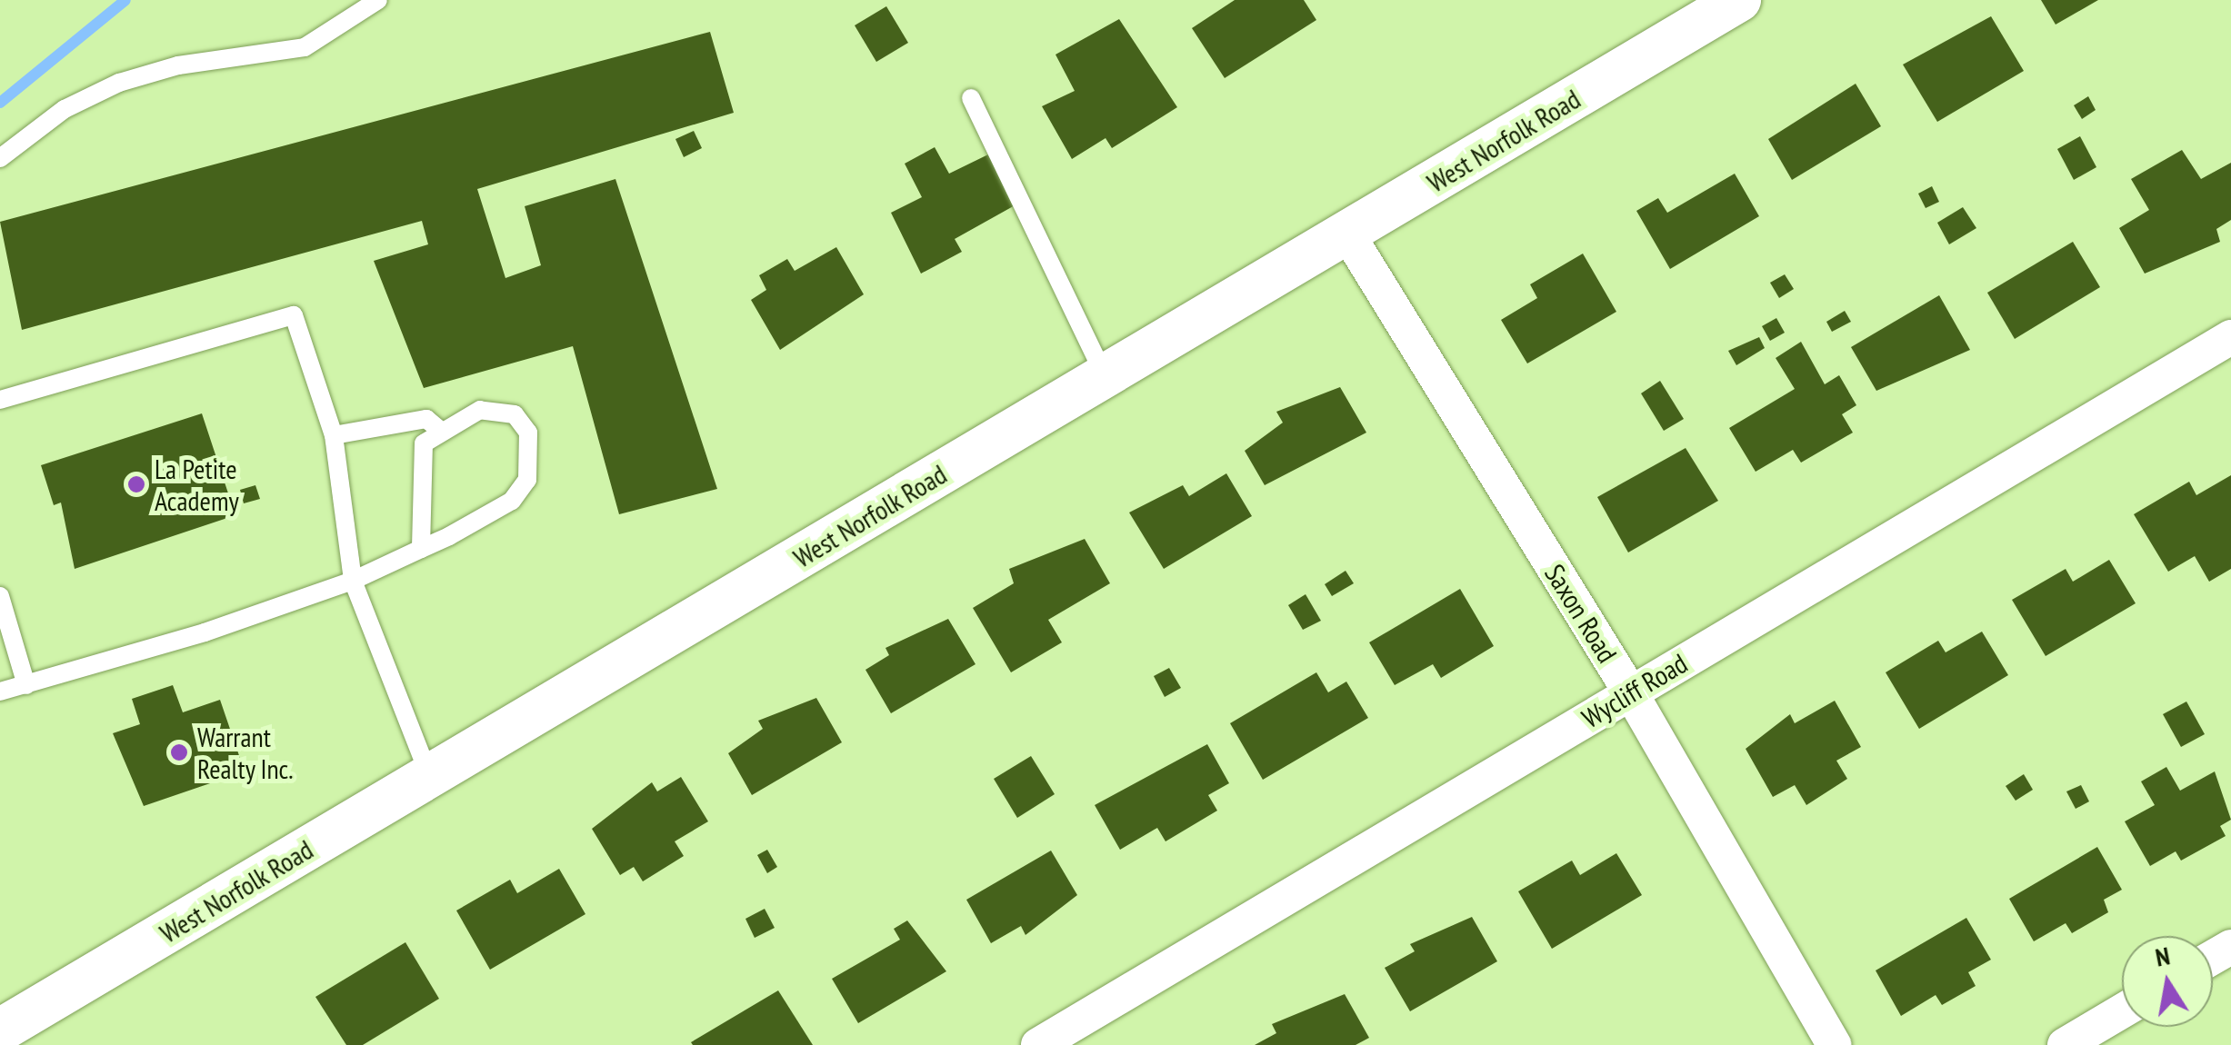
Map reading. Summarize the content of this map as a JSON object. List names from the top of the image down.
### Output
{
  "streets": {
    "street": ["West Norfolk Road", "Saxon Road", "Wycliff Road"]
  },
  "crossings": [
    ["West Norfolk Road", "Saxon Road"],
    ["Saxon Road", "Wycliff Road"]
  ],
  "places": ["La Petite Academy", "Warrant Realty Inc."],
  "north": "top"
}
